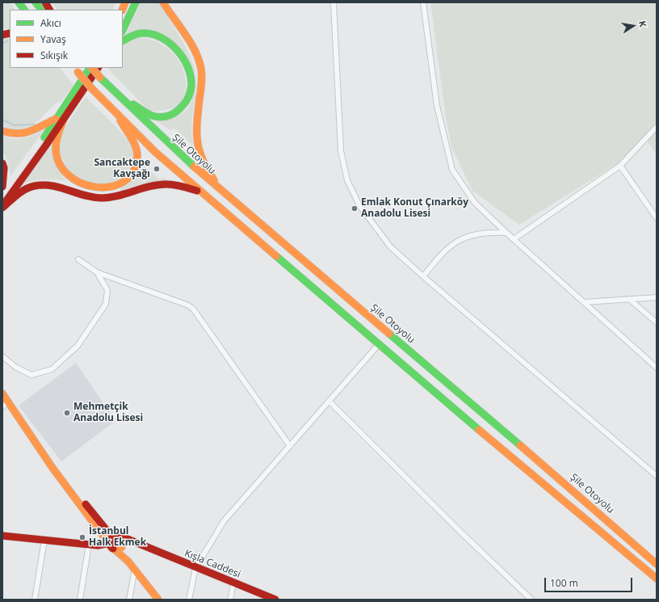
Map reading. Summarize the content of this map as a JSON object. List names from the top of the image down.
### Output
{
  "streets": {
    "main road": ["Şile Otoyolu", "Kışla Caddesi"]
  },
  "places": [
    "Sancaktepe Kavşağı",
    "Emlak Konut Çınarköy Anadolu Lisesi",
    "Mehmetçik Anadolu Lisesi",
    "İstanbul Halk Ekmek"
  ],
  "legend": ["Akıcı", "Yavaş", "Sıkışık"],
  "scale_bar": "100 m",
  "north": "right"
}
